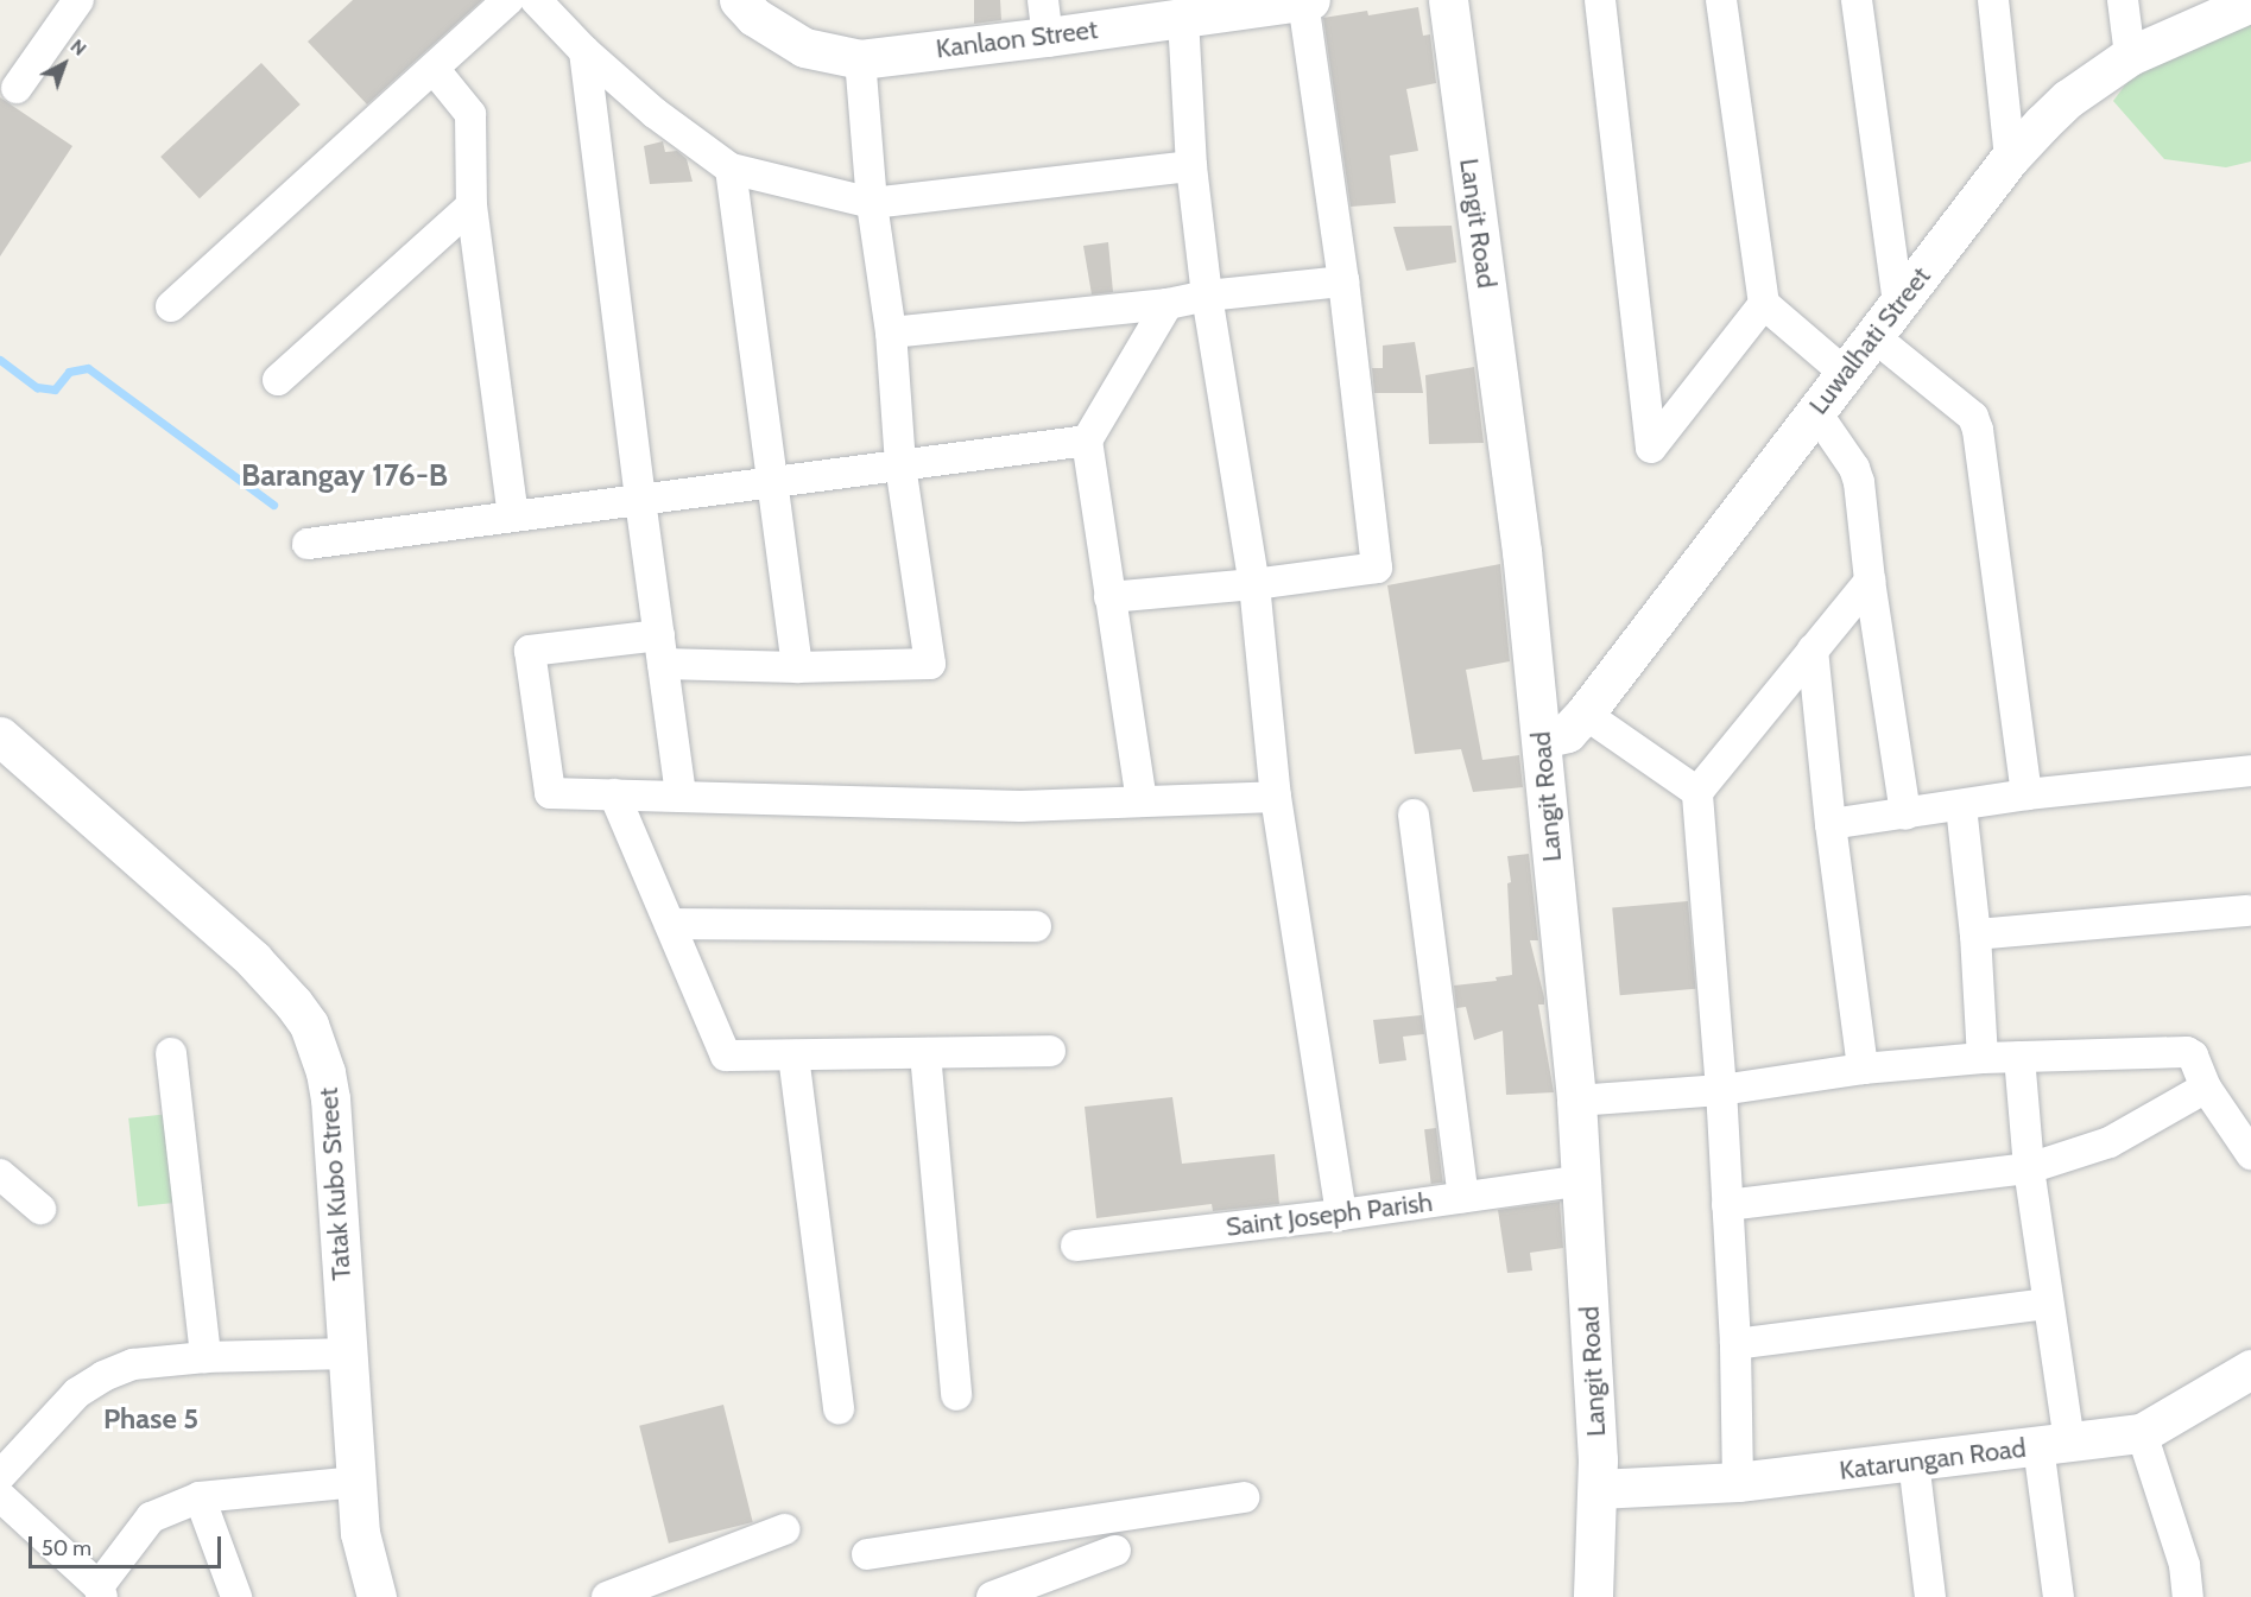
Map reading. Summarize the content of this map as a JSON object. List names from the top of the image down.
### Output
{
  "streets": {
    "street": [
      "Kanlaon Street",
      "Langit Road",
      "Luwalhati Street",
      "Tatak Kubo Street",
      "Saint Joseph Parish",
      "Katarungan Road"
    ]
  },
  "crossings": [
    ["Langit Road", "Luwalhati Street"],
    ["Langit Road", "Saint Joseph Parish"],
    ["Langit Road", "Katarungan Road"]
  ],
  "districts": ["Barangay 176-B", "Phase 5"],
  "scale_bar": "50 m",
  "north": "top right"
}
